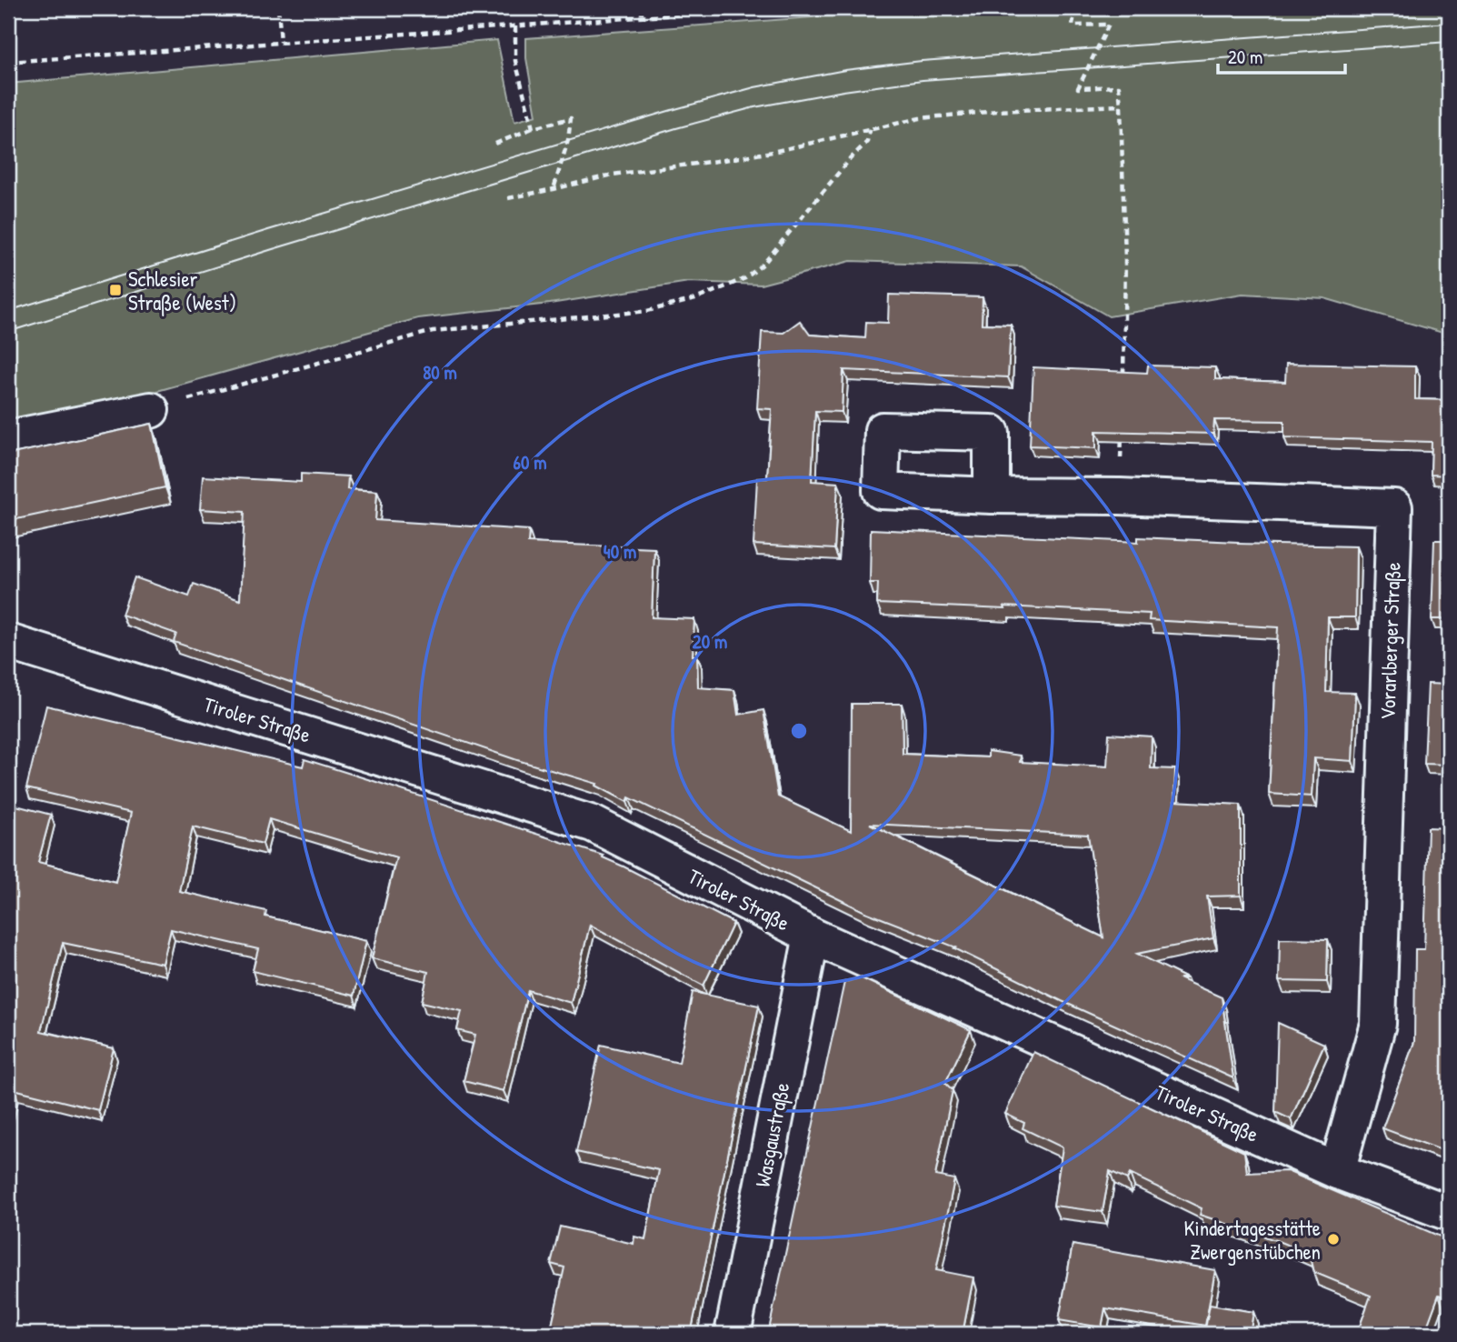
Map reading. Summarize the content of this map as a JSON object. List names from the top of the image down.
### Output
{
  "streets": {
    "street": ["Vorarlberger Straße", "Tiroler Straße", "Wasgaustraße"]
  },
  "crossings": [
    ["Vorarlberger Straße", "Tiroler Straße"],
    ["Tiroler Straße", "Wasgaustraße"]
  ],
  "places": {
    "transit": ["Schlesier Straße (West)"],
    "other": ["Kindertagesstätte Zwergenstübchen"]
  },
  "scale_bar": "20 m",
  "rings": [
    "80 m",
    "60 m",
    "40 m",
    "20 m"
  ]
}
